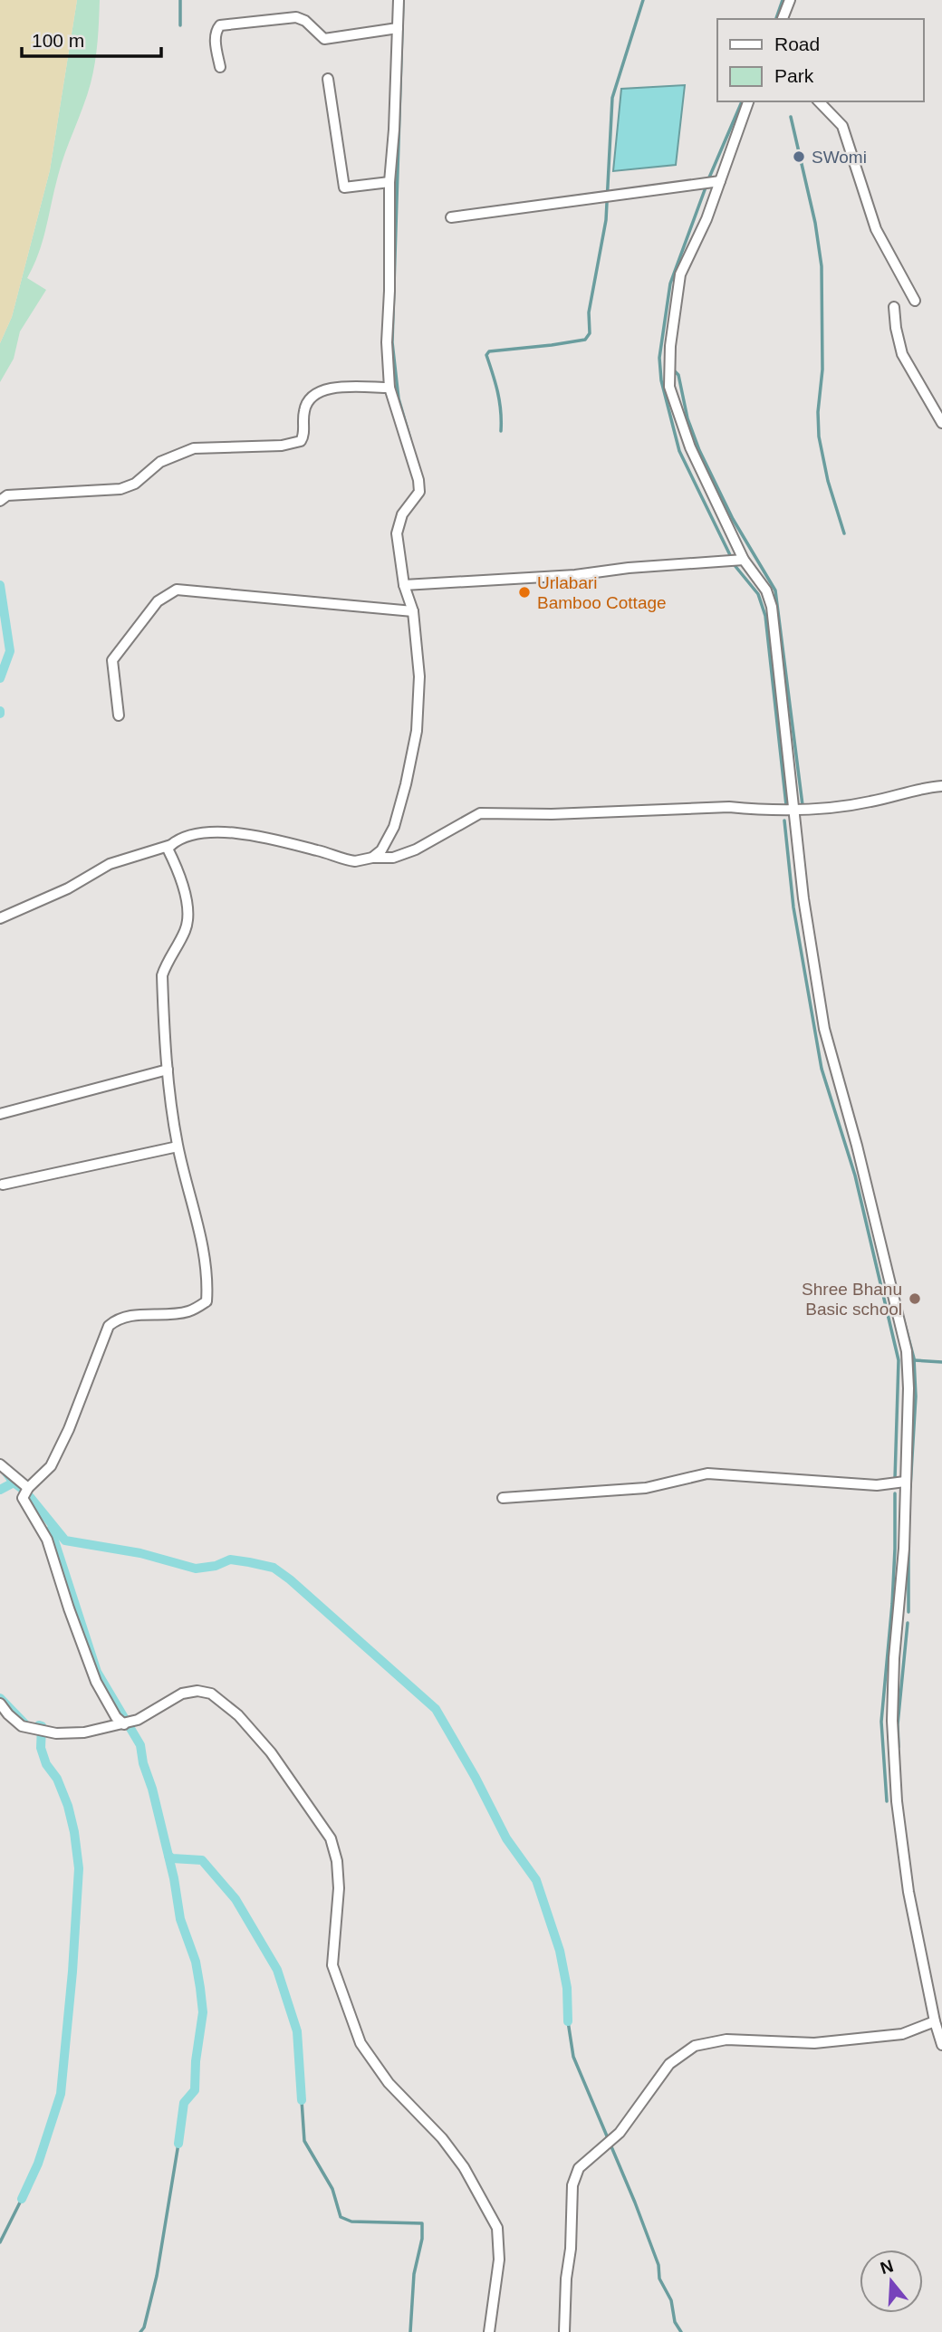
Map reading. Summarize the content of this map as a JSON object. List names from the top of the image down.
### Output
{
  "places": ["SWomi", "Urlabari Bamboo Cottage", "Shree Bhanu Basic school"],
  "legend": ["Road", "Park"],
  "scale_bar": "100 m",
  "north": "top"
}
